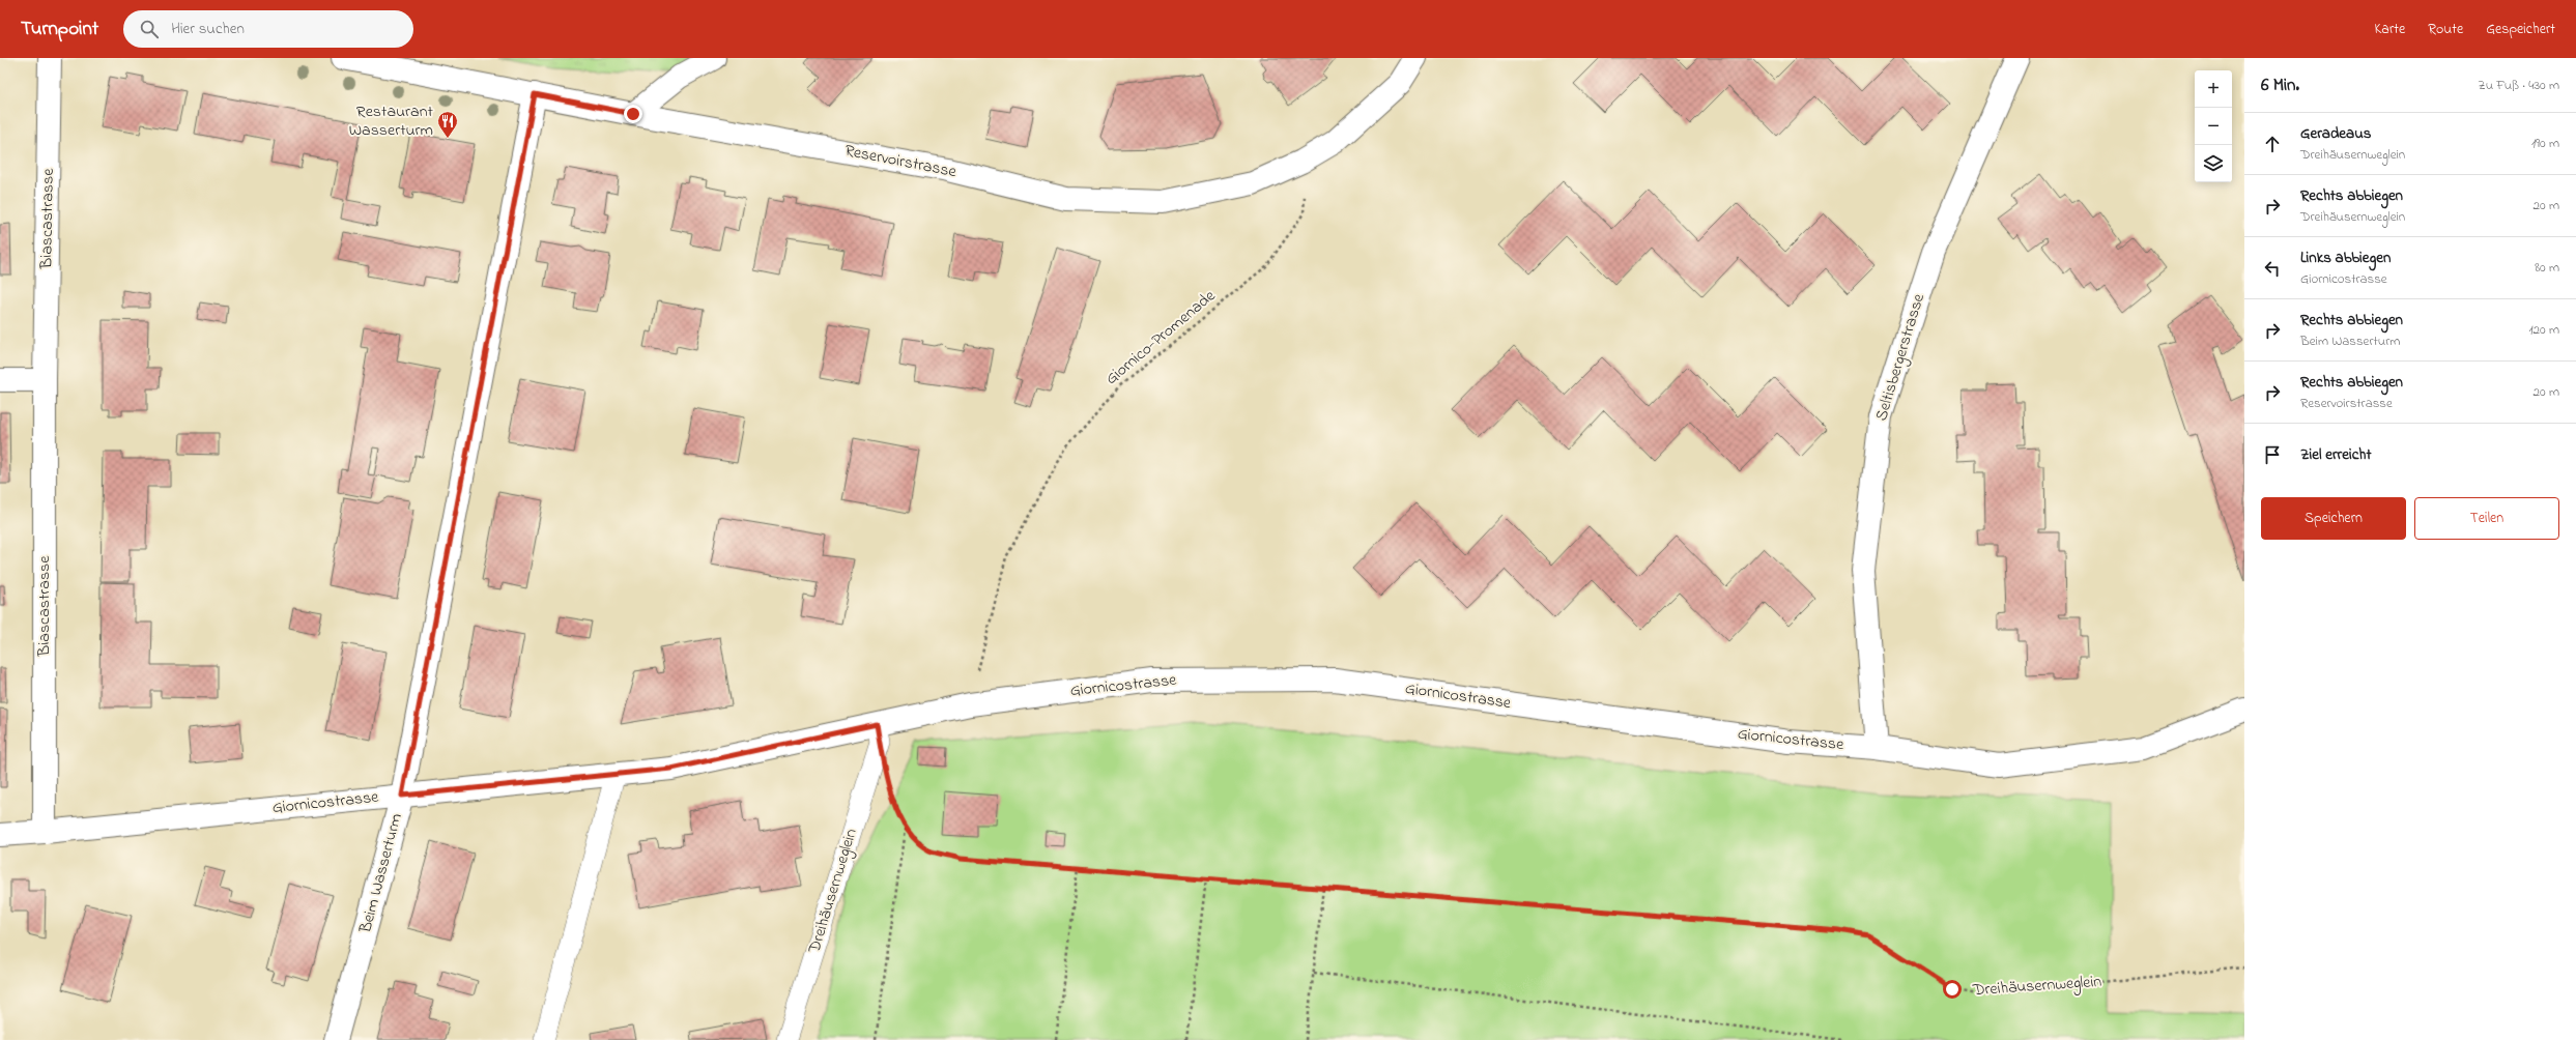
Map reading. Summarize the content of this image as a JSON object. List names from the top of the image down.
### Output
{
  "streets": {
    "street": [
      "Reservoirstrasse",
      "Biascastrasse",
      "Seltisbergerstrasse",
      "Giornicostrasse",
      "Beim Wasserturm"
    ],
    "lane": ["Dreihäusernweglein"],
    "path": ["Giornico-Promenade"]
  },
  "crossings": [
    ["Reservoirstrasse", "Giornico-Promenade"],
    ["Reservoirstrasse", "Beim Wasserturm"],
    ["Biascastrasse", "Giornicostrasse"],
    ["Giornico-Promenade", "Giornicostrasse"],
    ["Seltisbergerstrasse", "Giornicostrasse"],
    ["Giornicostrasse", "Beim Wasserturm"],
    ["Giornicostrasse", "Dreihäusernweglein"]
  ],
  "places": {
    "restaurant": ["Restaurant Wasserturm"]
  },
  "page": {
    "header": "Turnpoint",
    "search": "Hier suchen",
    "nav": ["Karte", "Route", "Gespeichert"],
    "heading": ["6 Min.", "Zu Fuß · 430 m"],
    "map_buttons": ["+", "−"],
    "list": [
      ["Geradeaus", "Dreihäusernweglein", "190 m"],
      ["Rechts abbiegen", "Dreihäusernweglein", "20 m"],
      ["Links abbiegen", "Giornicostrasse", "80 m"],
      ["Rechts abbiegen", "Beim Wasserturm", "120 m"],
      ["Rechts abbiegen", "Reservoirstrasse", "20 m"],
      "Ziel erreicht"
    ],
    "buttons": ["Speichern", "Teilen"]
  }
}
